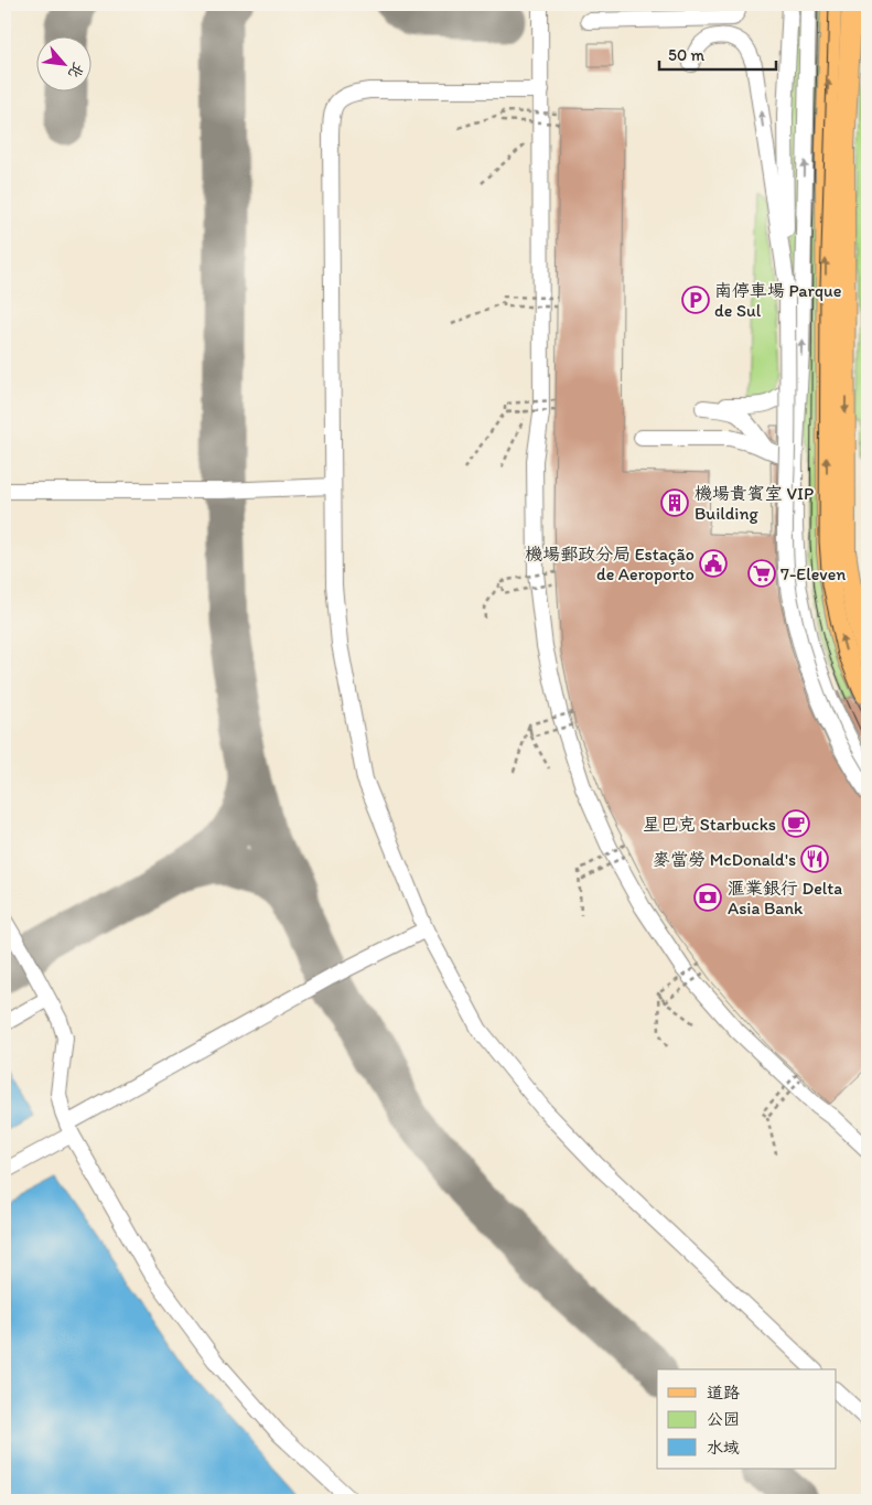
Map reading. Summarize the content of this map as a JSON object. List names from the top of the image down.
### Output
{
  "places": {
    "parking": ["南停車場 Parque de Sul"],
    "building": ["機場貴賓室 VIP Building"],
    "public building": ["機場郵政分局 Estação de Aeroporto"],
    "supermarket": ["7-Eleven"],
    "cafe": ["星巴克 Starbucks"],
    "restaurant": ["麥當勞 McDonald's"],
    "bank": ["滙業銀行 Delta Asia Bank"]
  },
  "legend": ["道路", "公园", "水域"],
  "scale_bar": "50 m",
  "north": "bottom right"
}
